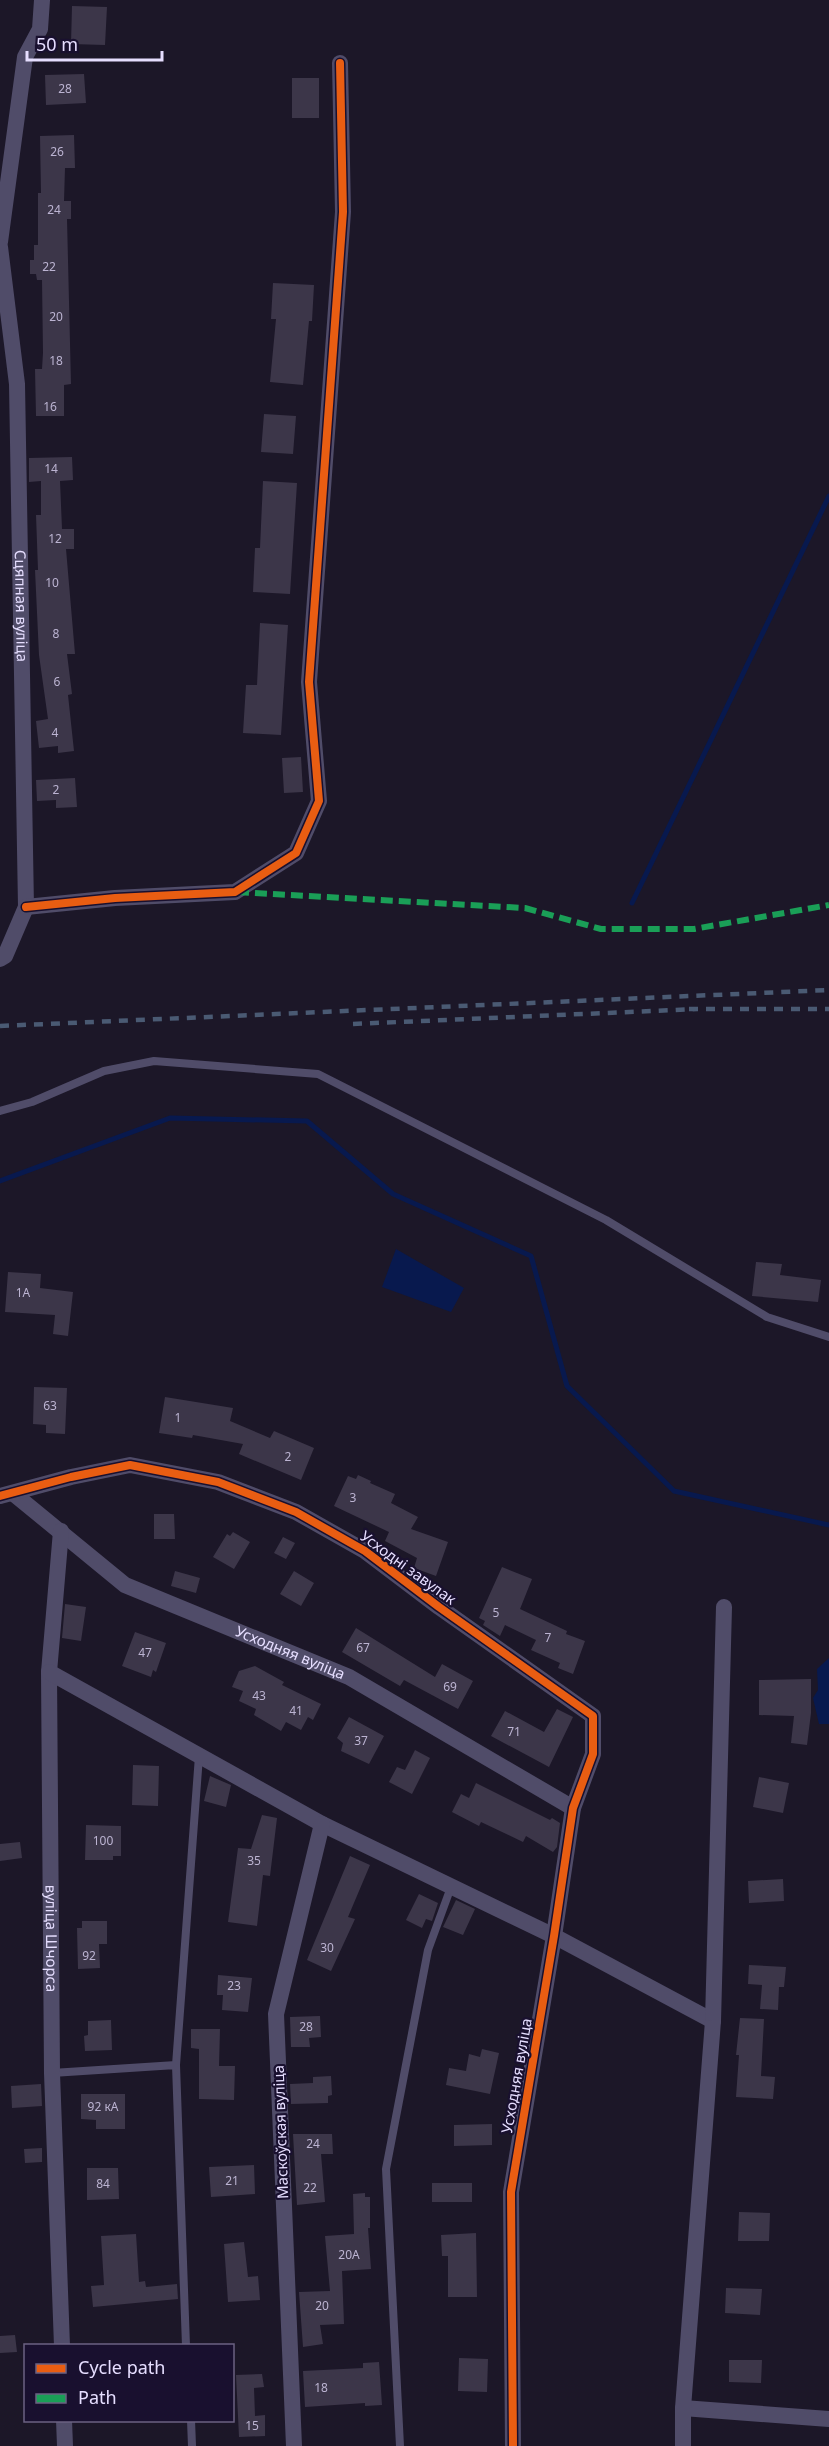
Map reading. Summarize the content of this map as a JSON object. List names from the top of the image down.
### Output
{
  "streets": {
    "street": [
      "Сцяпная вуліца",
      "Усходні завулак",
      "Усходняя вуліца",
      "вуліца Шчорса",
      "Маскоўская вуліца"
    ]
  },
  "crossings": [
    ["Усходні завулак", "Усходняя вуліца"],
    ["Усходняя вуліца", "вуліца Шчорса"]
  ],
  "house_numbers": [
    "28",
    "26",
    "24",
    "22",
    "20",
    "18",
    "16",
    "14",
    "12",
    "10",
    "8",
    "6",
    "4",
    "2",
    "1А",
    "63",
    "1",
    "2",
    "3",
    "5",
    "7",
    "67",
    "47",
    "69",
    "43",
    "41",
    "71",
    "37",
    "100",
    "35",
    "30",
    "92",
    "23",
    "28",
    "92 кА",
    "24",
    "21",
    "84",
    "22",
    "20А",
    "20",
    "18",
    "15"
  ],
  "legend": ["Cycle path", "Path"],
  "scale_bar": "50 m"
}
